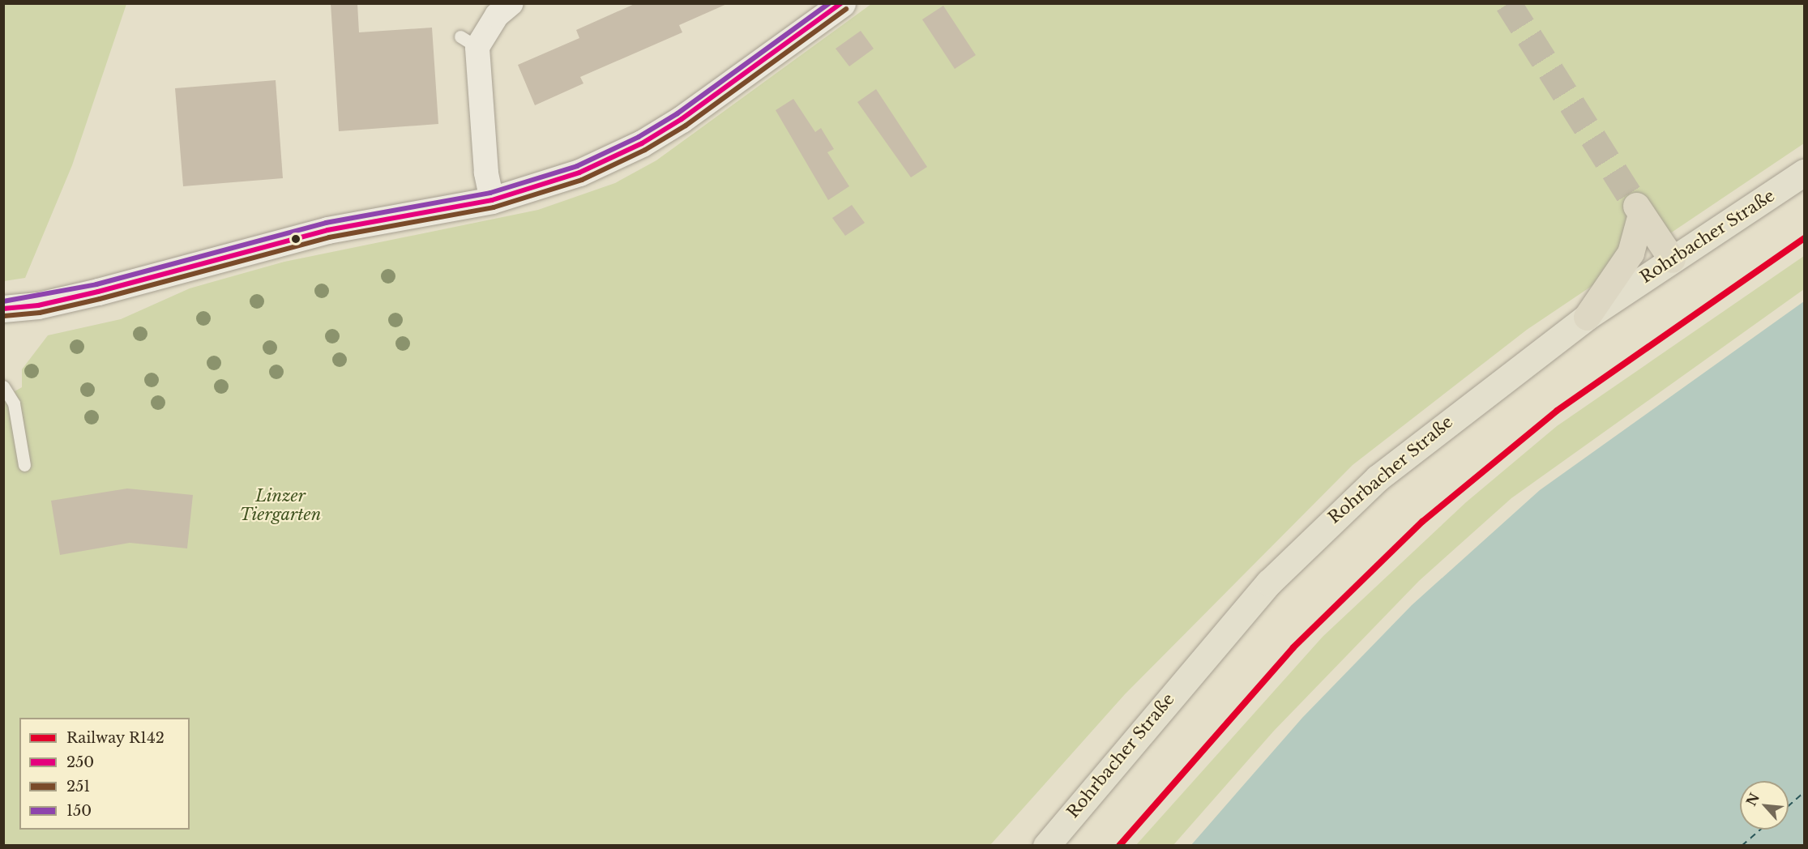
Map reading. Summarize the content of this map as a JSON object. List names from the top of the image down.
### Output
{
  "streets": {
    "main road": ["Rohrbacher Straße"]
  },
  "parks": ["Linzer Tiergarten"],
  "lines": [
    "transit line 250",
    "transit line 150",
    "transit line 251",
    "rail line R142"
  ],
  "legend": [
    "Railway R142",
    "250",
    "251",
    "150"
  ],
  "north": "top left"
}
